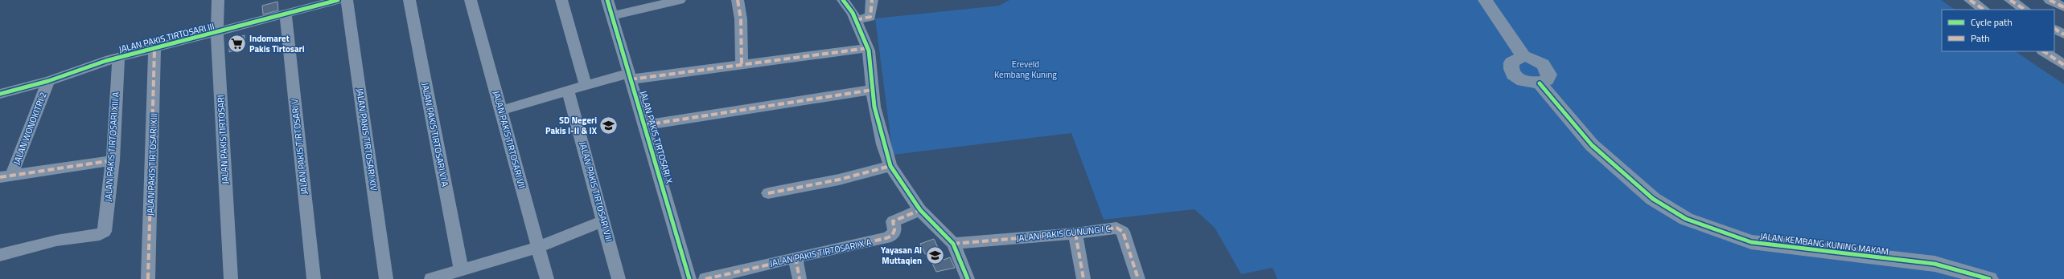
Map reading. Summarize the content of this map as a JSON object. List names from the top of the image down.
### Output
{
  "streets": {
    "street": [
      "JALAN PAKIS TIRTOSARI III",
      "JALAN WONOKITRI 2",
      "JALAN PAKIS TIRTOSARI VI A",
      "JALAN PAKIS TIRTOSARI X",
      "JALAN PAKIS TIRTOSARI",
      "JALAN PAKIS TIRTOSARI XIV",
      "JALAN PAKIS TIRTOSARI VII",
      "JALAN PAKIS TIRTOSARI XIII A",
      "JALAN PAKIS TIRTOSARI V",
      "JALAN PAKIS TIRTOSARI XIII",
      "JALAN PAKIS TIRTOSARI VIII",
      "JALAN PAKIS GUNUNG I C",
      "JALAN KEMBANG KUNING MAKAM",
      "JALAN PAKIS TIRTOSARI X A"
    ]
  },
  "crossings": [
    ["JALAN PAKIS TIRTOSARI III", "JALAN WONOKITRI 2"],
    ["JALAN PAKIS TIRTOSARI III", "JALAN PAKIS TIRTOSARI"],
    ["JALAN PAKIS TIRTOSARI III", "JALAN PAKIS TIRTOSARI XIII A"],
    ["JALAN PAKIS TIRTOSARI III", "JALAN PAKIS TIRTOSARI V"],
    ["JALAN PAKIS TIRTOSARI III", "JALAN PAKIS TIRTOSARI XIII"],
    ["JALAN WONOKITRI 2", "JALAN PAKIS TIRTOSARI XIII A"]
  ],
  "parks": ["Ereveld Kembang Kuning"],
  "places": {
    "supermarket": ["Indomaret Pakis Tirtosari"],
    "school or university": ["SD Negeri Pakis I-II & IX", "Yayasan Al Muttaqien"]
  },
  "legend": ["Cycle path", "Path"]
}
